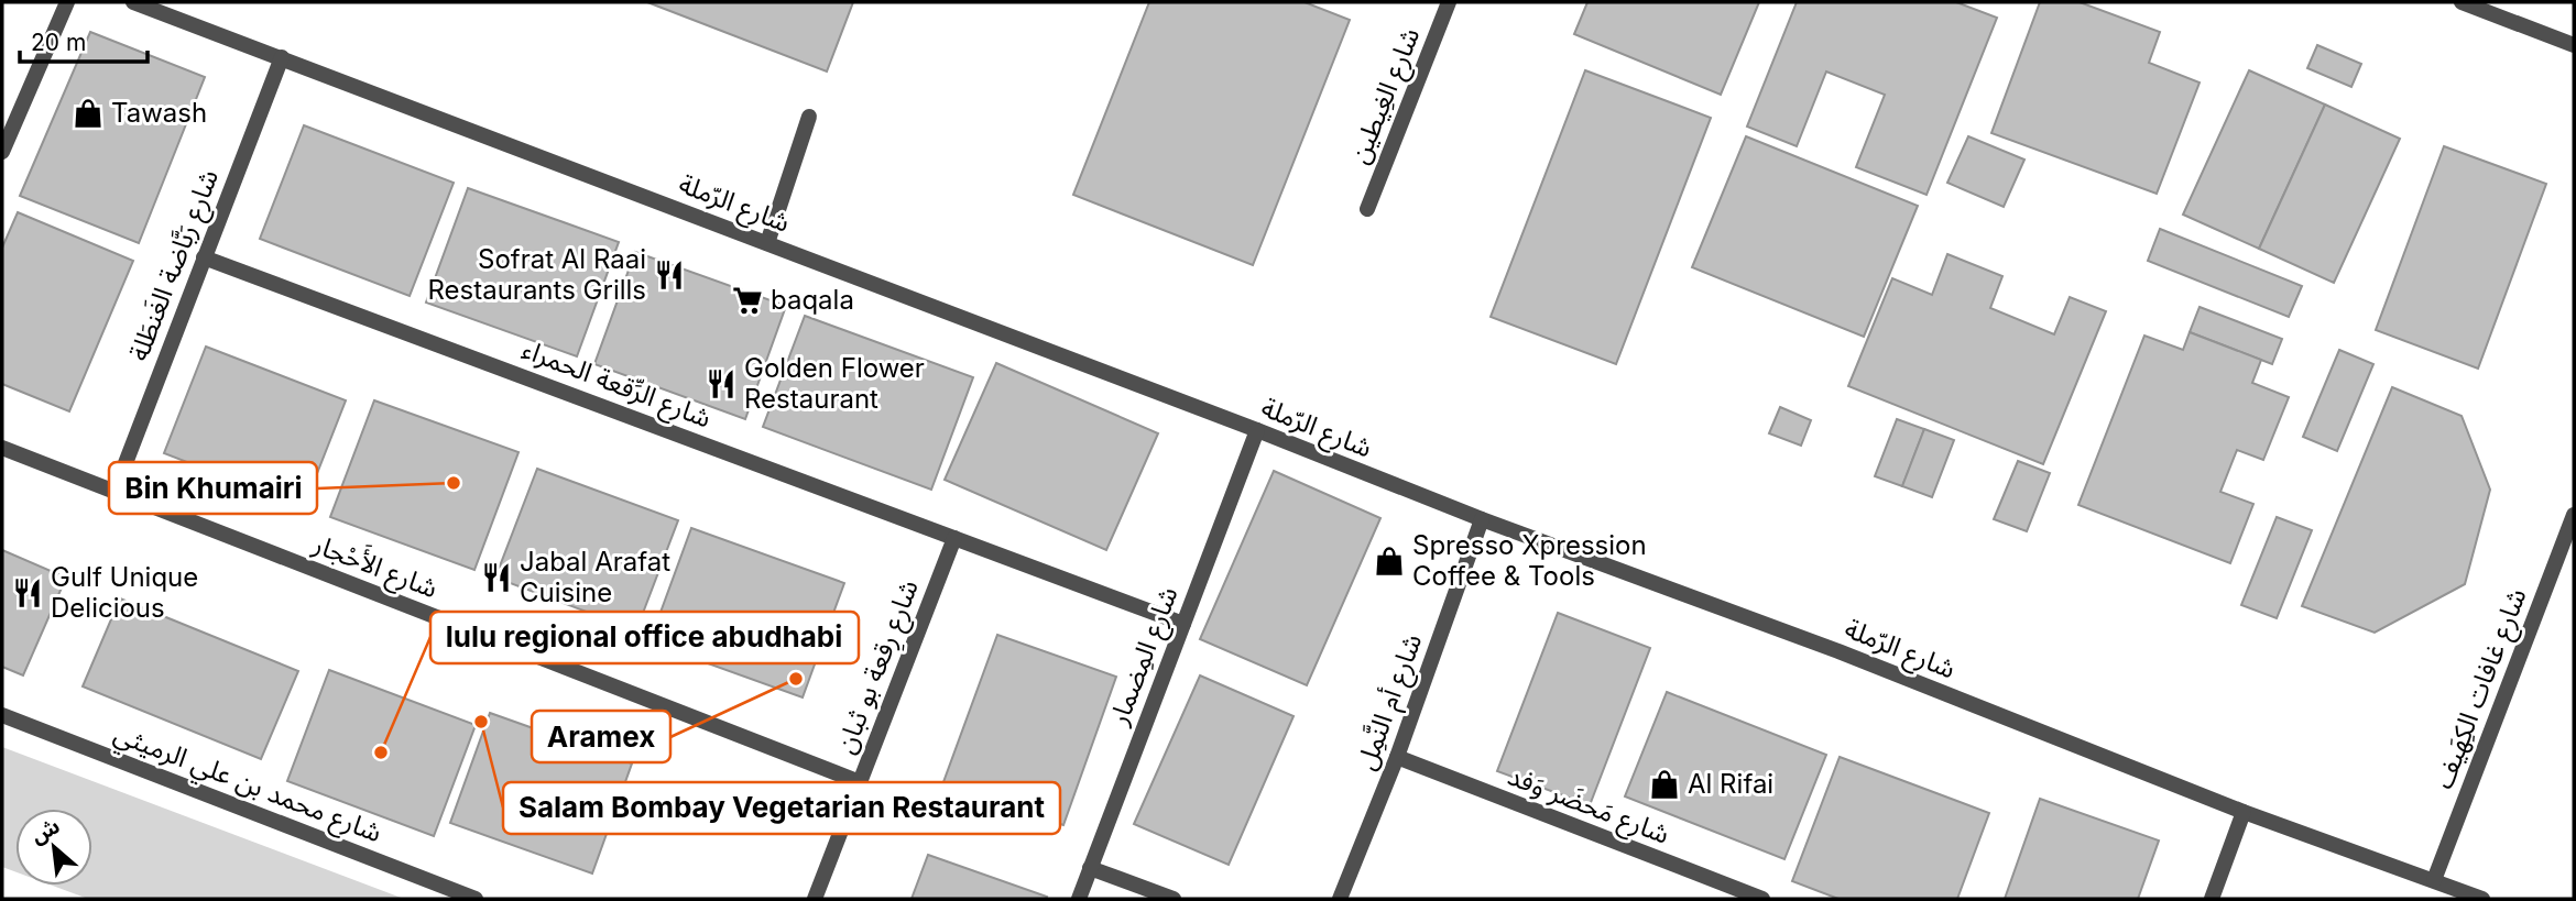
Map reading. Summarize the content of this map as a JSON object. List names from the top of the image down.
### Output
{
  "streets": {
    "street": [
      "شارع الغِيطين",
      "شارع الرّملة",
      "شارع رَبَّاضة الغَنطَلة",
      "شارع الرِّقعة الحمراء",
      "شارع الأَحْجار",
      "شارع المِضمار",
      "شارع رِقعة بو ثبان",
      "شارع غافات الكِهَيف",
      "شارع أم النَّمِل",
      "شارع محمد بن علي الرميثي",
      "شارع مَحضَر وَفد"
    ]
  },
  "crossings": [
    ["شارع الرّملة", "شارع رَبَّاضة الغَنطَلة"],
    ["شارع الرّملة", "شارع المِضمار"],
    ["شارع الرّملة", "شارع غافات الكِهَيف"],
    ["شارع الرّملة", "شارع أم النَّمِل"],
    ["شارع رَبَّاضة الغَنطَلة", "شارع الرِّقعة الحمراء"],
    ["شارع رَبَّاضة الغَنطَلة", "شارع الأَحْجار"],
    ["شارع الرِّقعة الحمراء", "شارع المِضمار"],
    ["شارع الرِّقعة الحمراء", "شارع رِقعة بو ثبان"],
    ["شارع الأَحْجار", "شارع رِقعة بو ثبان"],
    ["شارع أم النَّمِل", "شارع مَحضَر وَفد"]
  ],
  "places": {
    "shop": ["Tawash", "Spresso Xpression Coffee & Tools", "Al Rifai"],
    "restaurant": [
      "Sofrat Al Raai Restaurants Grills",
      "Golden Flower Restaurant",
      "Jabal Arafat Cuisine",
      "Gulf Unique Delicious"
    ],
    "supermarket": ["baqala"],
    "other": [
      "Bin Khumairi",
      "Aramex",
      "Salam Bombay Vegetarian Restaurant",
      "lulu regional office abudhabi"
    ]
  },
  "scale_bar": "20 m",
  "north": "top left"
}
